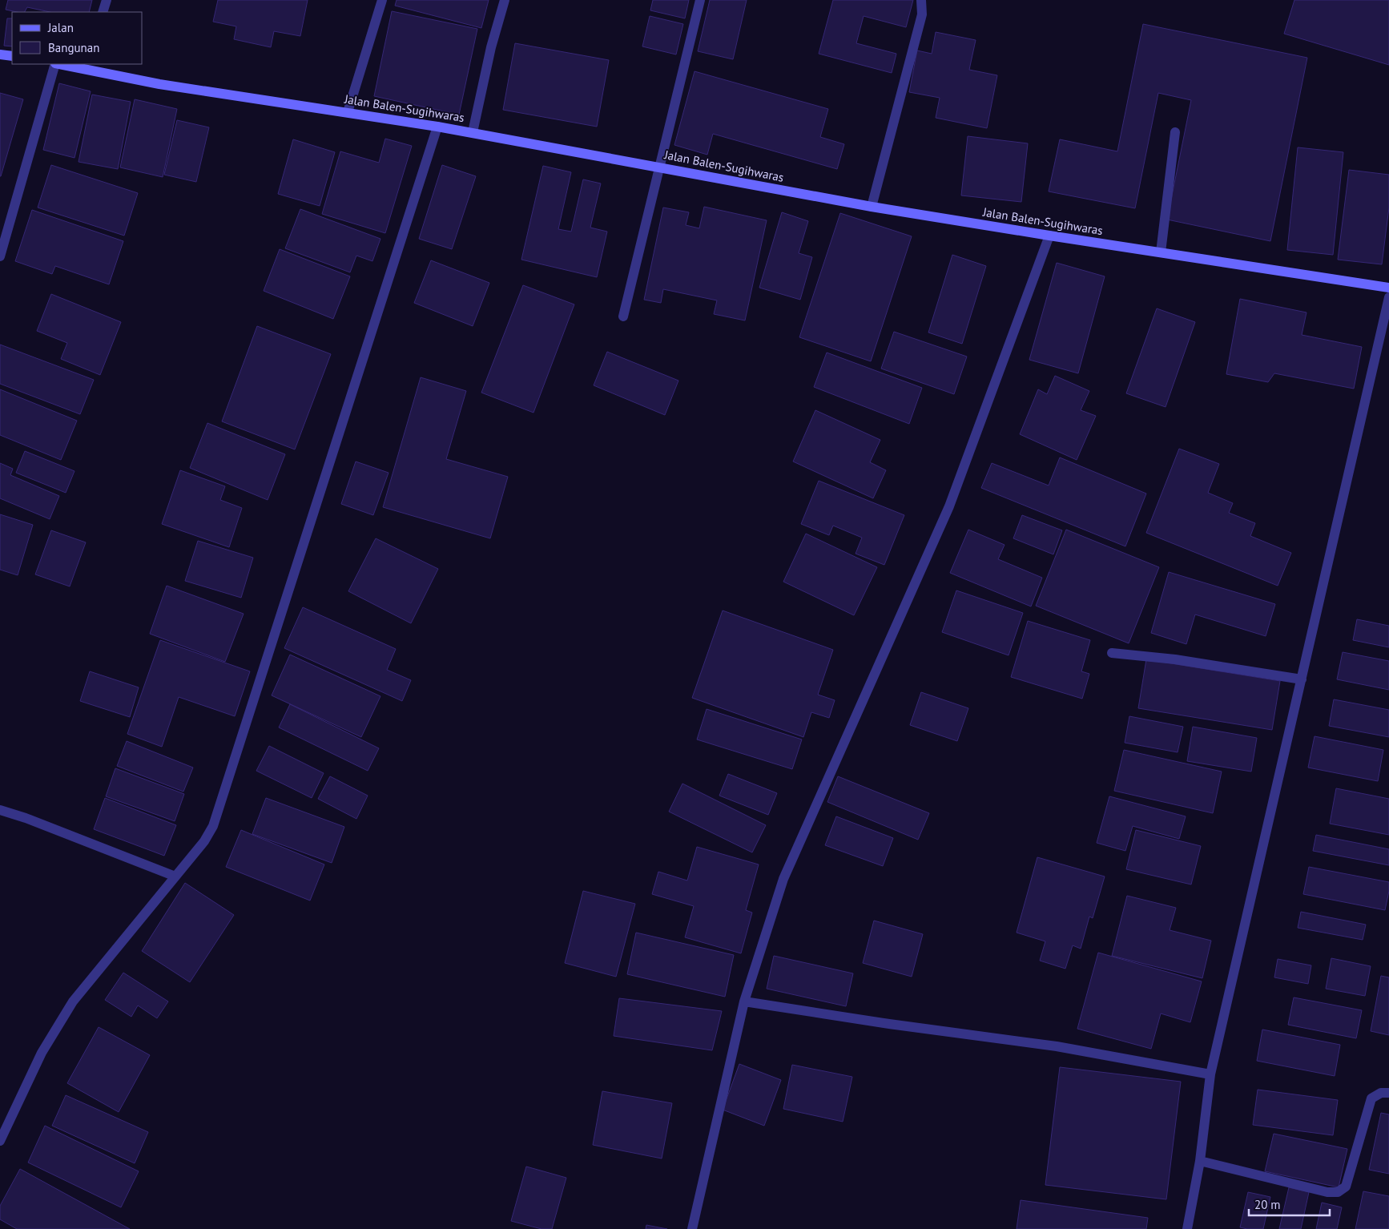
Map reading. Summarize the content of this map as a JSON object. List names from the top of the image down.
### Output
{
  "streets": {
    "street": ["Jalan Balen-Sugihwaras"]
  },
  "legend": ["Jalan", "Bangunan"],
  "scale_bar": "20 m"
}
